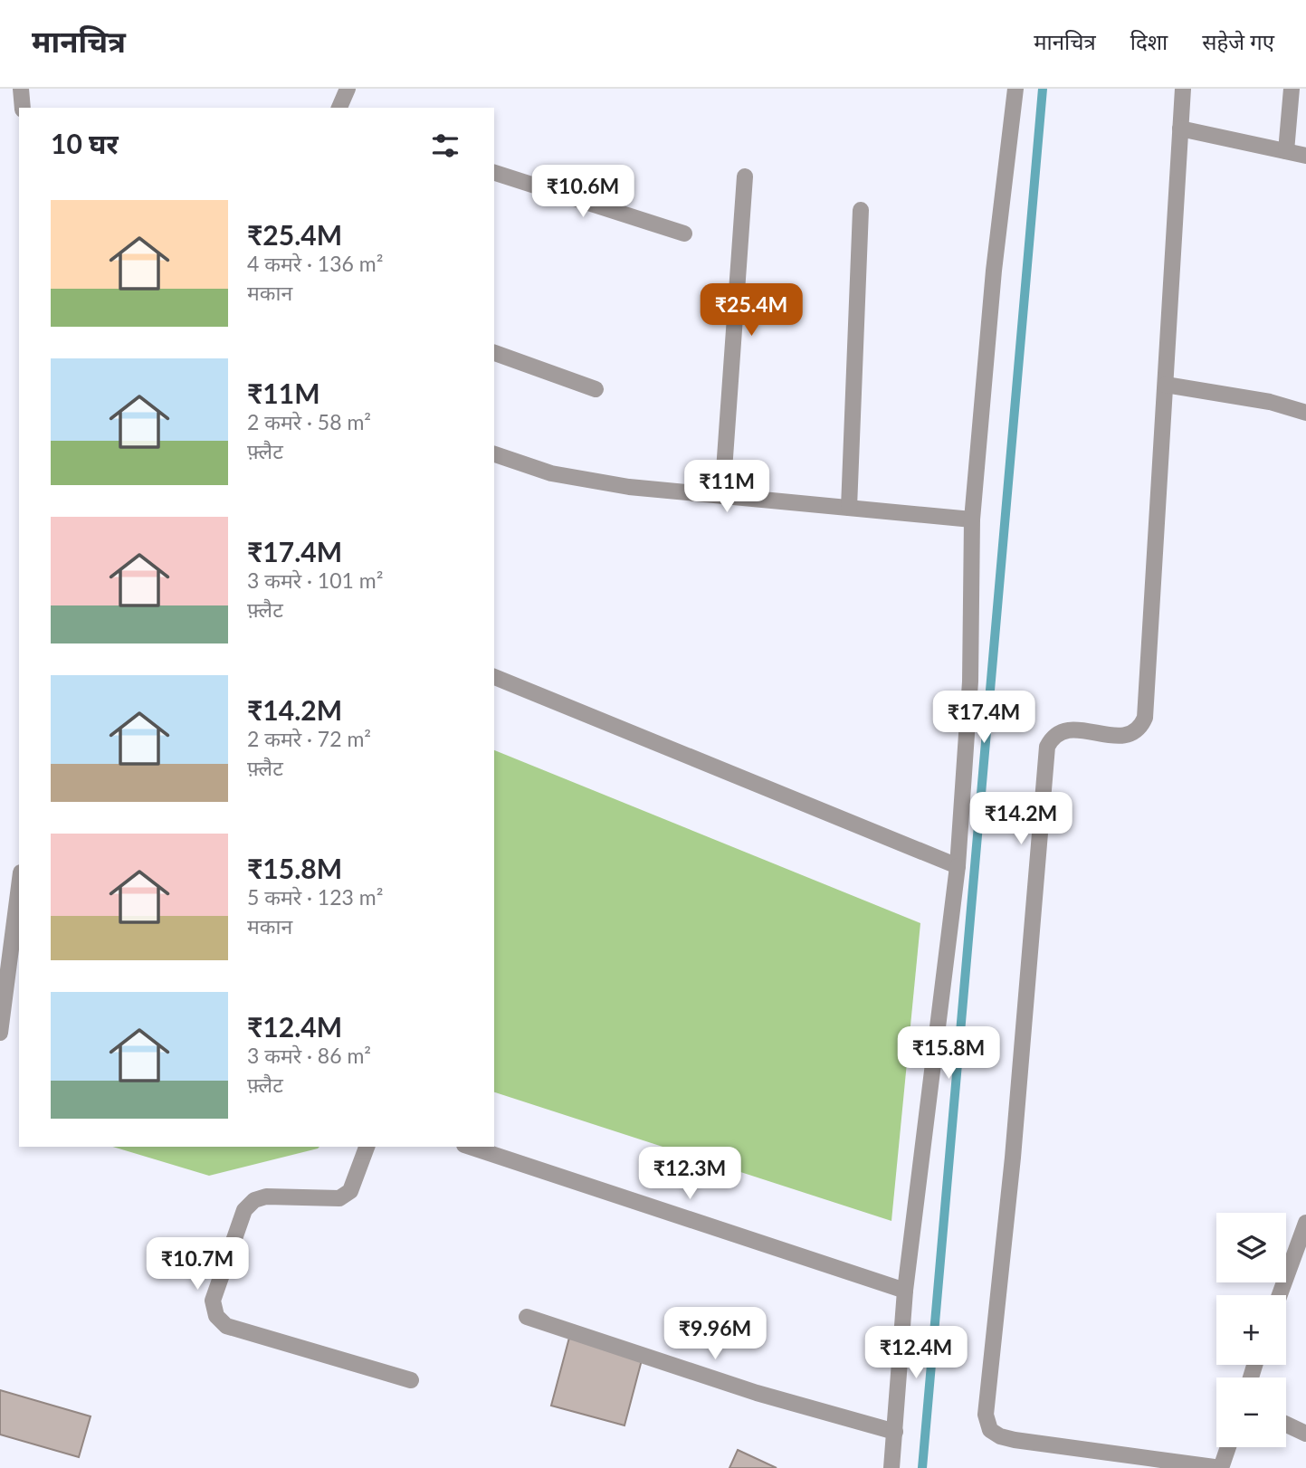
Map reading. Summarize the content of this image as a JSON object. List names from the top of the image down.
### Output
{
  "page": {
    "header": "मानचित्र",
    "nav": ["मानचित्र", "दिशा", "सहेजे गए"],
    "heading": "10 घर",
    "price": [
      "₹10.6M",
      "₹25.4M",
      "₹11M",
      "₹17.4M",
      "₹14.2M",
      "₹15.8M",
      "₹12.3M",
      "₹10.7M",
      "₹9.96M",
      "₹12.4M"
    ],
    "list": [
      {
        "name": "₹25.4M",
        "note": "4 कमरे · 136 m² · मकान"
      },
      {
        "name": "₹11M",
        "note": "2 कमरे · 58 m² · फ़्लैट"
      },
      {
        "name": "₹17.4M",
        "note": "3 कमरे · 101 m² · फ़्लैट"
      },
      {
        "name": "₹14.2M",
        "note": "2 कमरे · 72 m² · फ़्लैट"
      },
      {
        "name": "₹15.8M",
        "note": "5 कमरे · 123 m² · मकान"
      },
      {
        "name": "₹12.4M",
        "note": "3 कमरे · 86 m² · फ़्लैट"
      }
    ],
    "map_buttons": ["+", "−"]
  }
}
